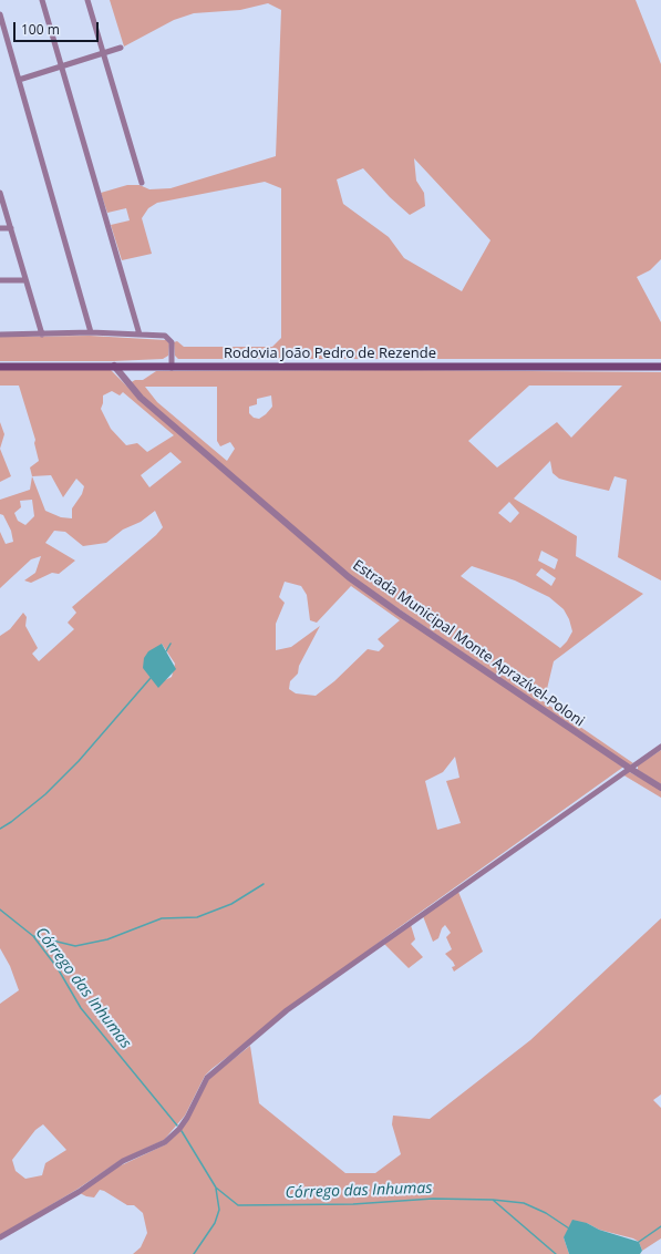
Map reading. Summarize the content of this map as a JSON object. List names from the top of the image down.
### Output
{
  "streets": {
    "main road": ["Rodovia João Pedro de Rezende"],
    "street": ["Estrada Municipal Monte Aprazível-Poloni"]
  },
  "crossings": [
    ["Rodovia João Pedro de Rezende", "Estrada Municipal Monte Aprazível-Poloni"]
  ],
  "water": ["Córrego das Inhumas"],
  "scale_bar": "100 m"
}
